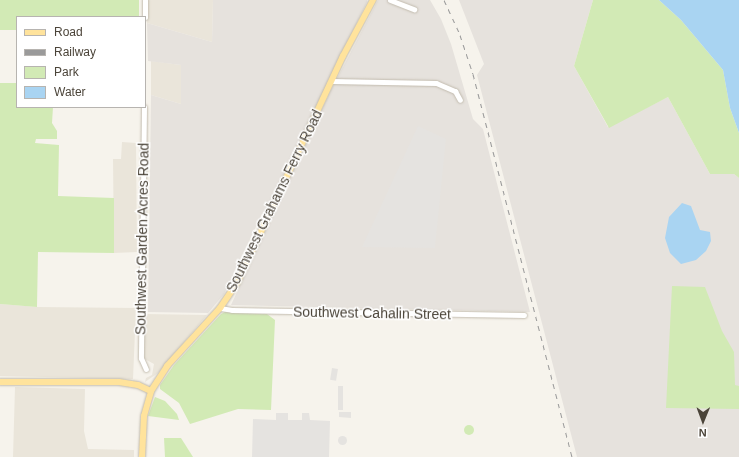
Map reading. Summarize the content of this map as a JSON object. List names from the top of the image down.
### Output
{
  "streets": {
    "main road": ["Southwest Grahams Ferry Road"],
    "street": ["Southwest Garden Acres Road", "Southwest Cahalin Street"]
  },
  "crossings": [
    ["Southwest Grahams Ferry Road", "Southwest Cahalin Street"]
  ],
  "legend": [
    "Road",
    "Railway",
    "Park",
    "Water"
  ],
  "north": "bottom"
}
